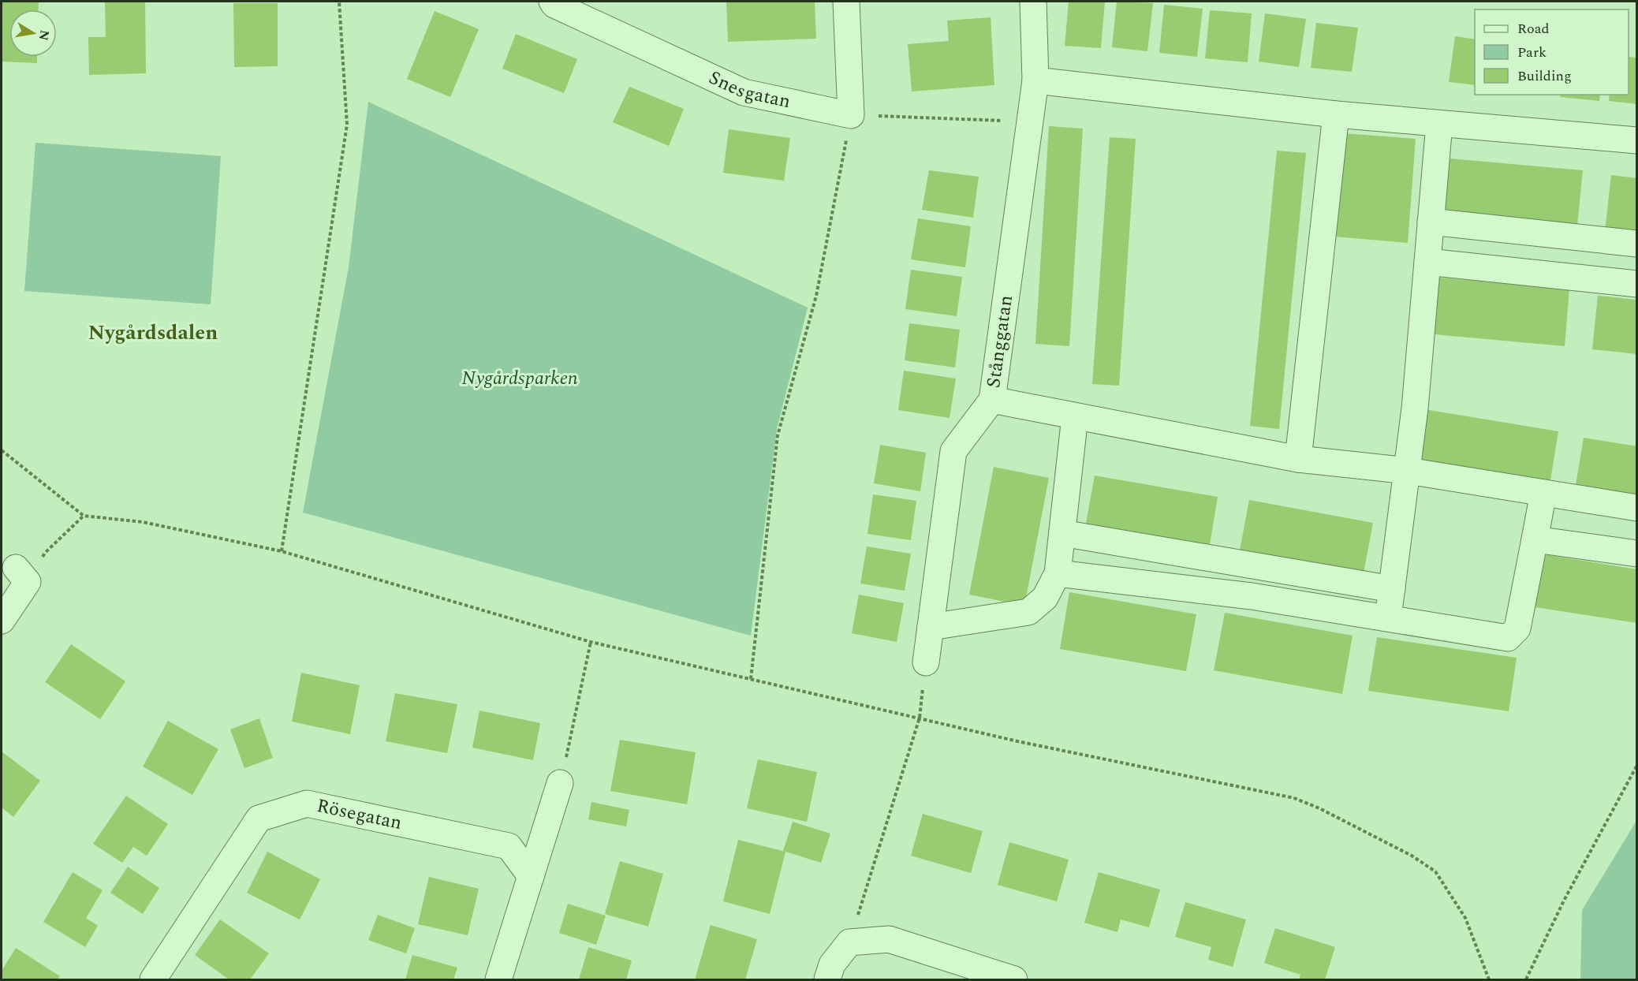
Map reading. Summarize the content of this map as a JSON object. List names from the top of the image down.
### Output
{
  "streets": {
    "street": ["Snesgatan", "Stånggatan", "Rösegatan"]
  },
  "districts": ["Nygårdsdalen"],
  "parks": ["Nygårdsparken"],
  "legend": ["Road", "Park", "Building"],
  "north": "right"
}
